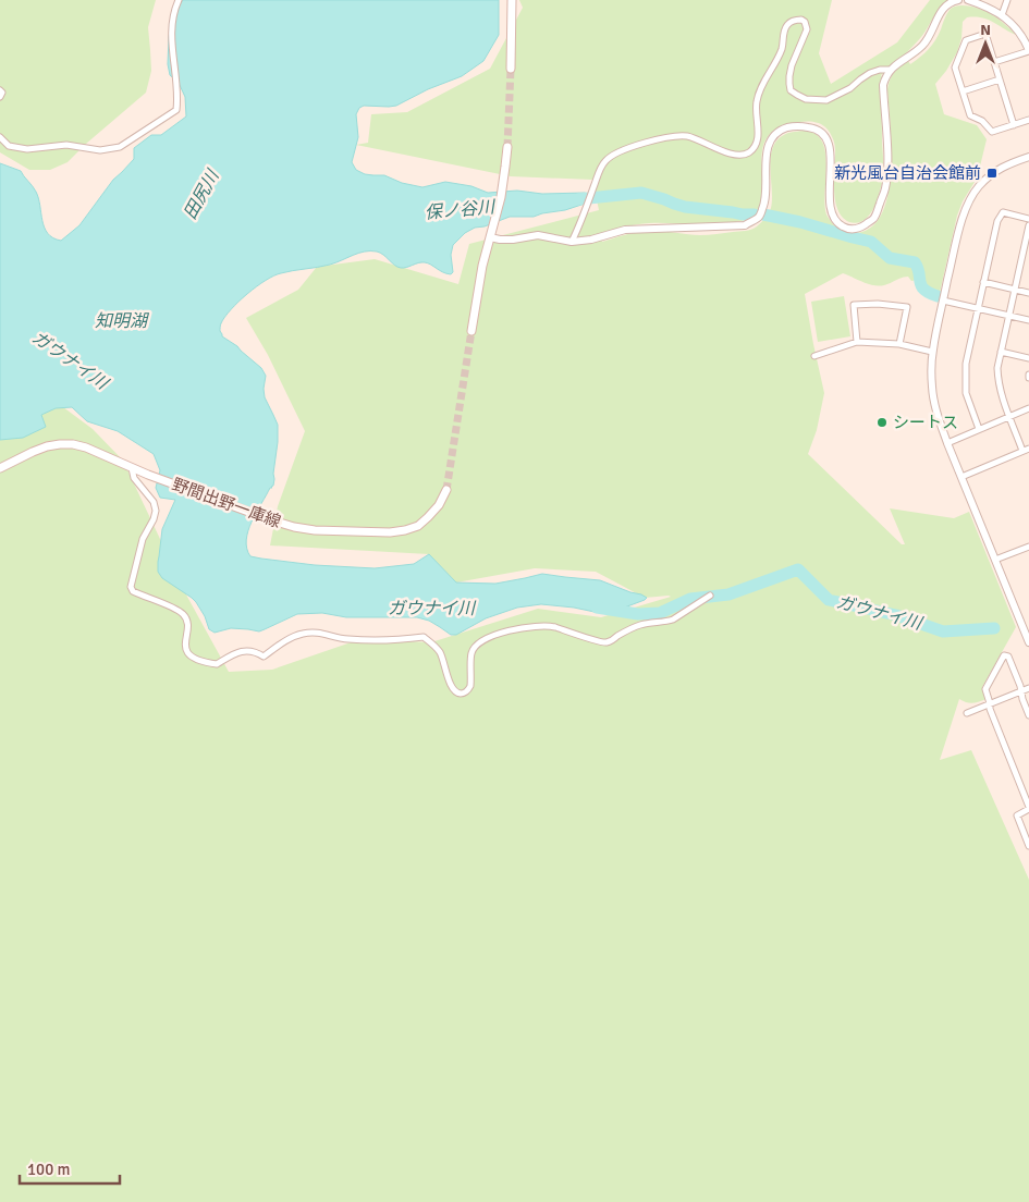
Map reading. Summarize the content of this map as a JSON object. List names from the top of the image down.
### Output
{
  "streets": {
    "main road": ["野間出野一庫線"]
  },
  "water": [
    "田尻川",
    "保ノ谷川",
    "知明湖",
    "ガウナイ川"
  ],
  "places": {
    "transit": ["新光風台自治会館前"],
    "other": ["シートス"]
  },
  "scale_bar": "100 m",
  "north": "top"
}
